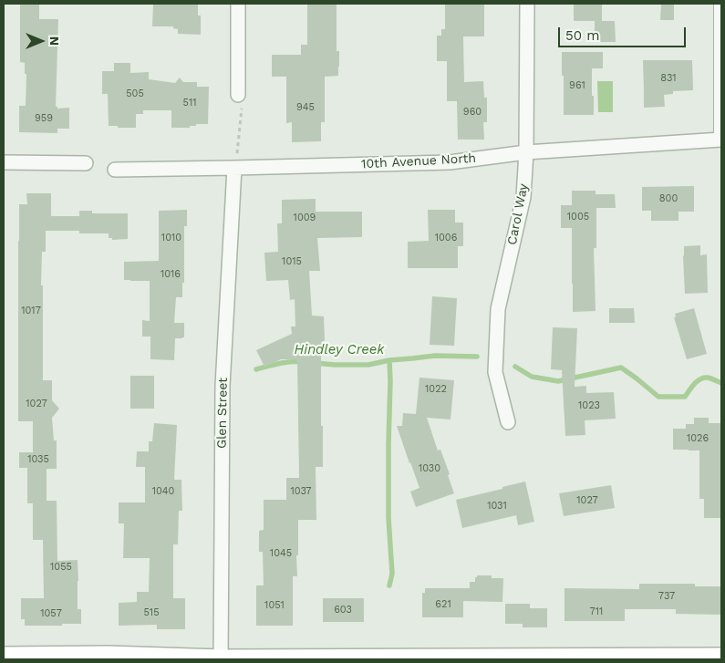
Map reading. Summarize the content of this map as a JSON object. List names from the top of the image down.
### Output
{
  "streets": {
    "street": ["10th Avenue North", "Carol Way", "Glen Street"]
  },
  "crossings": [
    ["10th Avenue North", "Carol Way"],
    ["10th Avenue North", "Glen Street"]
  ],
  "water": ["Hindley Creek"],
  "house_numbers": [
    "831",
    "961",
    "505",
    "511",
    "945",
    "960",
    "959",
    "800",
    "1005",
    "1009",
    "1010",
    "1006",
    "1015",
    "1016",
    "1017",
    "1022",
    "1027",
    "1023",
    "1026",
    "1035",
    "1030",
    "1040",
    "1037",
    "1027",
    "1031",
    "1045",
    "1055",
    "737",
    "621",
    "1051",
    "603",
    "711",
    "515",
    "1057"
  ],
  "scale_bar": "50 m",
  "north": "right"
}
